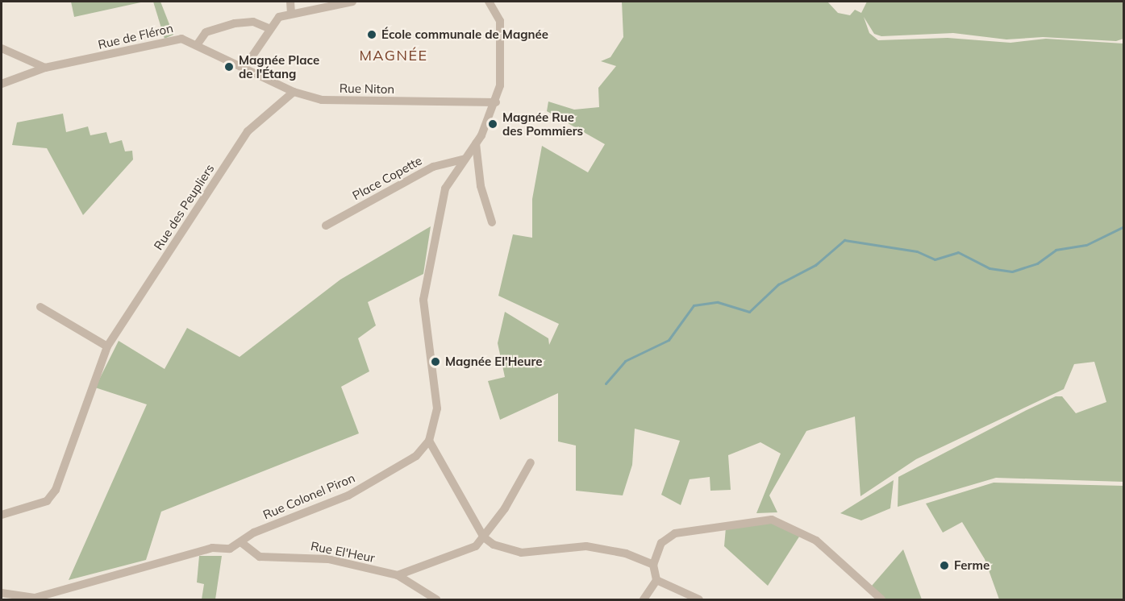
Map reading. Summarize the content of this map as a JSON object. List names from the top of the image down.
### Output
{
  "streets": {
    "street": [
      "Rue de Fléron",
      "Rue Niton",
      "Place Copette",
      "Rue des Peupliers",
      "Rue Colonel Piron",
      "Rue El'Heur"
    ]
  },
  "crossings": [
    ["Rue de Fléron", "Rue Niton"],
    ["Rue Niton", "Rue des Peupliers"],
    ["Rue Niton", "Rue Colonel Piron"],
    ["Place Copette", "Rue Colonel Piron"],
    ["Rue Colonel Piron", "Rue El'Heur"]
  ],
  "districts": ["MAGNÉE"],
  "places": [
    "École communale de Magnée",
    "Magnée Place de l'Étang",
    "Magnée Rue des Pommiers",
    "Magnée El'Heure",
    "Ferme"
  ]
}
